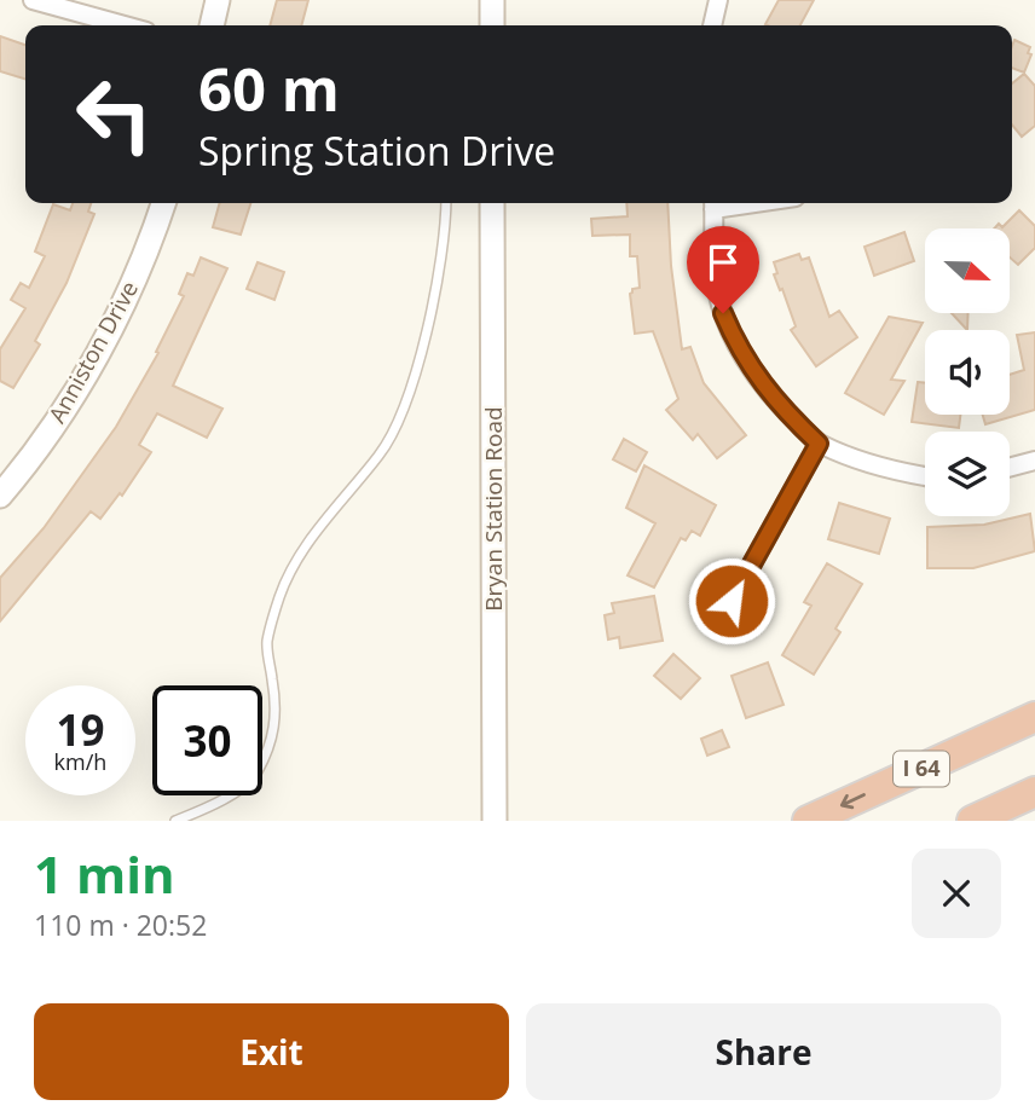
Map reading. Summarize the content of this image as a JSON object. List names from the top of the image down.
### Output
{
  "streets": {
    "highway": ["I 64"],
    "main road": ["Anniston Drive", "Bryan Station Road"]
  },
  "north": "right",
  "page": {
    "turn": ["60 m", "Spring Station Drive"],
    "speed": "19 km/h",
    "limit": "30",
    "heading": ["1 min", "110 m · 20:52"],
    "buttons": ["Exit", "Share"]
  }
}
